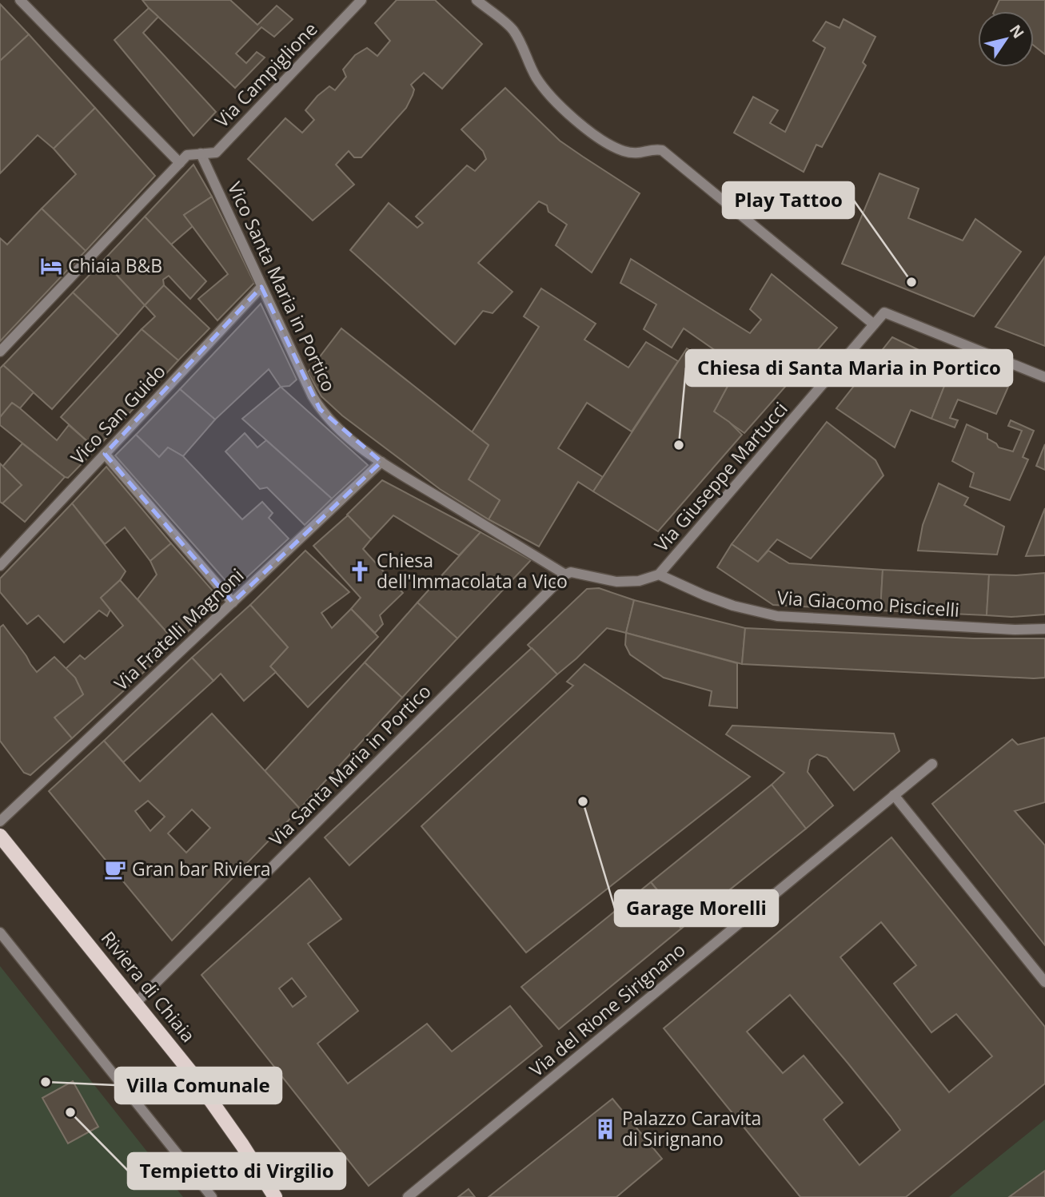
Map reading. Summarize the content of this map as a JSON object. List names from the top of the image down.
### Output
{
  "streets": {
    "main road": ["Riviera di Chiaia"],
    "street": [
      "Via Campiglione",
      "Vico Santa Maria in Portico",
      "Vico San Guido",
      "Via Giuseppe Martucci",
      "Via Giacomo Piscicelli",
      "Via Fratelli Magnoni",
      "Via Santa Maria in Portico",
      "Via del Rione Sirignano"
    ]
  },
  "crossings": [
    ["Via Campiglione", "Vico Santa Maria in Portico"],
    ["Vico Santa Maria in Portico", "Vico San Guido"],
    ["Vico Santa Maria in Portico", "Via Fratelli Magnoni"],
    ["Vico Santa Maria in Portico", "Via Santa Maria in Portico"],
    ["Via Giuseppe Martucci", "Via Giacomo Piscicelli"],
    ["Via Santa Maria in Portico", "Riviera di Chiaia"]
  ],
  "places": {
    "hotel": ["Chiaia B&B"],
    "other": [
      "Play Tattoo",
      "Chiesa di Santa Maria in Portico",
      "Garage Morelli",
      "Villa Comunale",
      "Tempietto di Virgilio"
    ],
    "church": ["Chiesa dell'Immacolata a Vico"],
    "cafe": ["Gran bar Riviera"],
    "building": ["Palazzo Caravita di Sirignano"]
  },
  "north": "top right"
}
